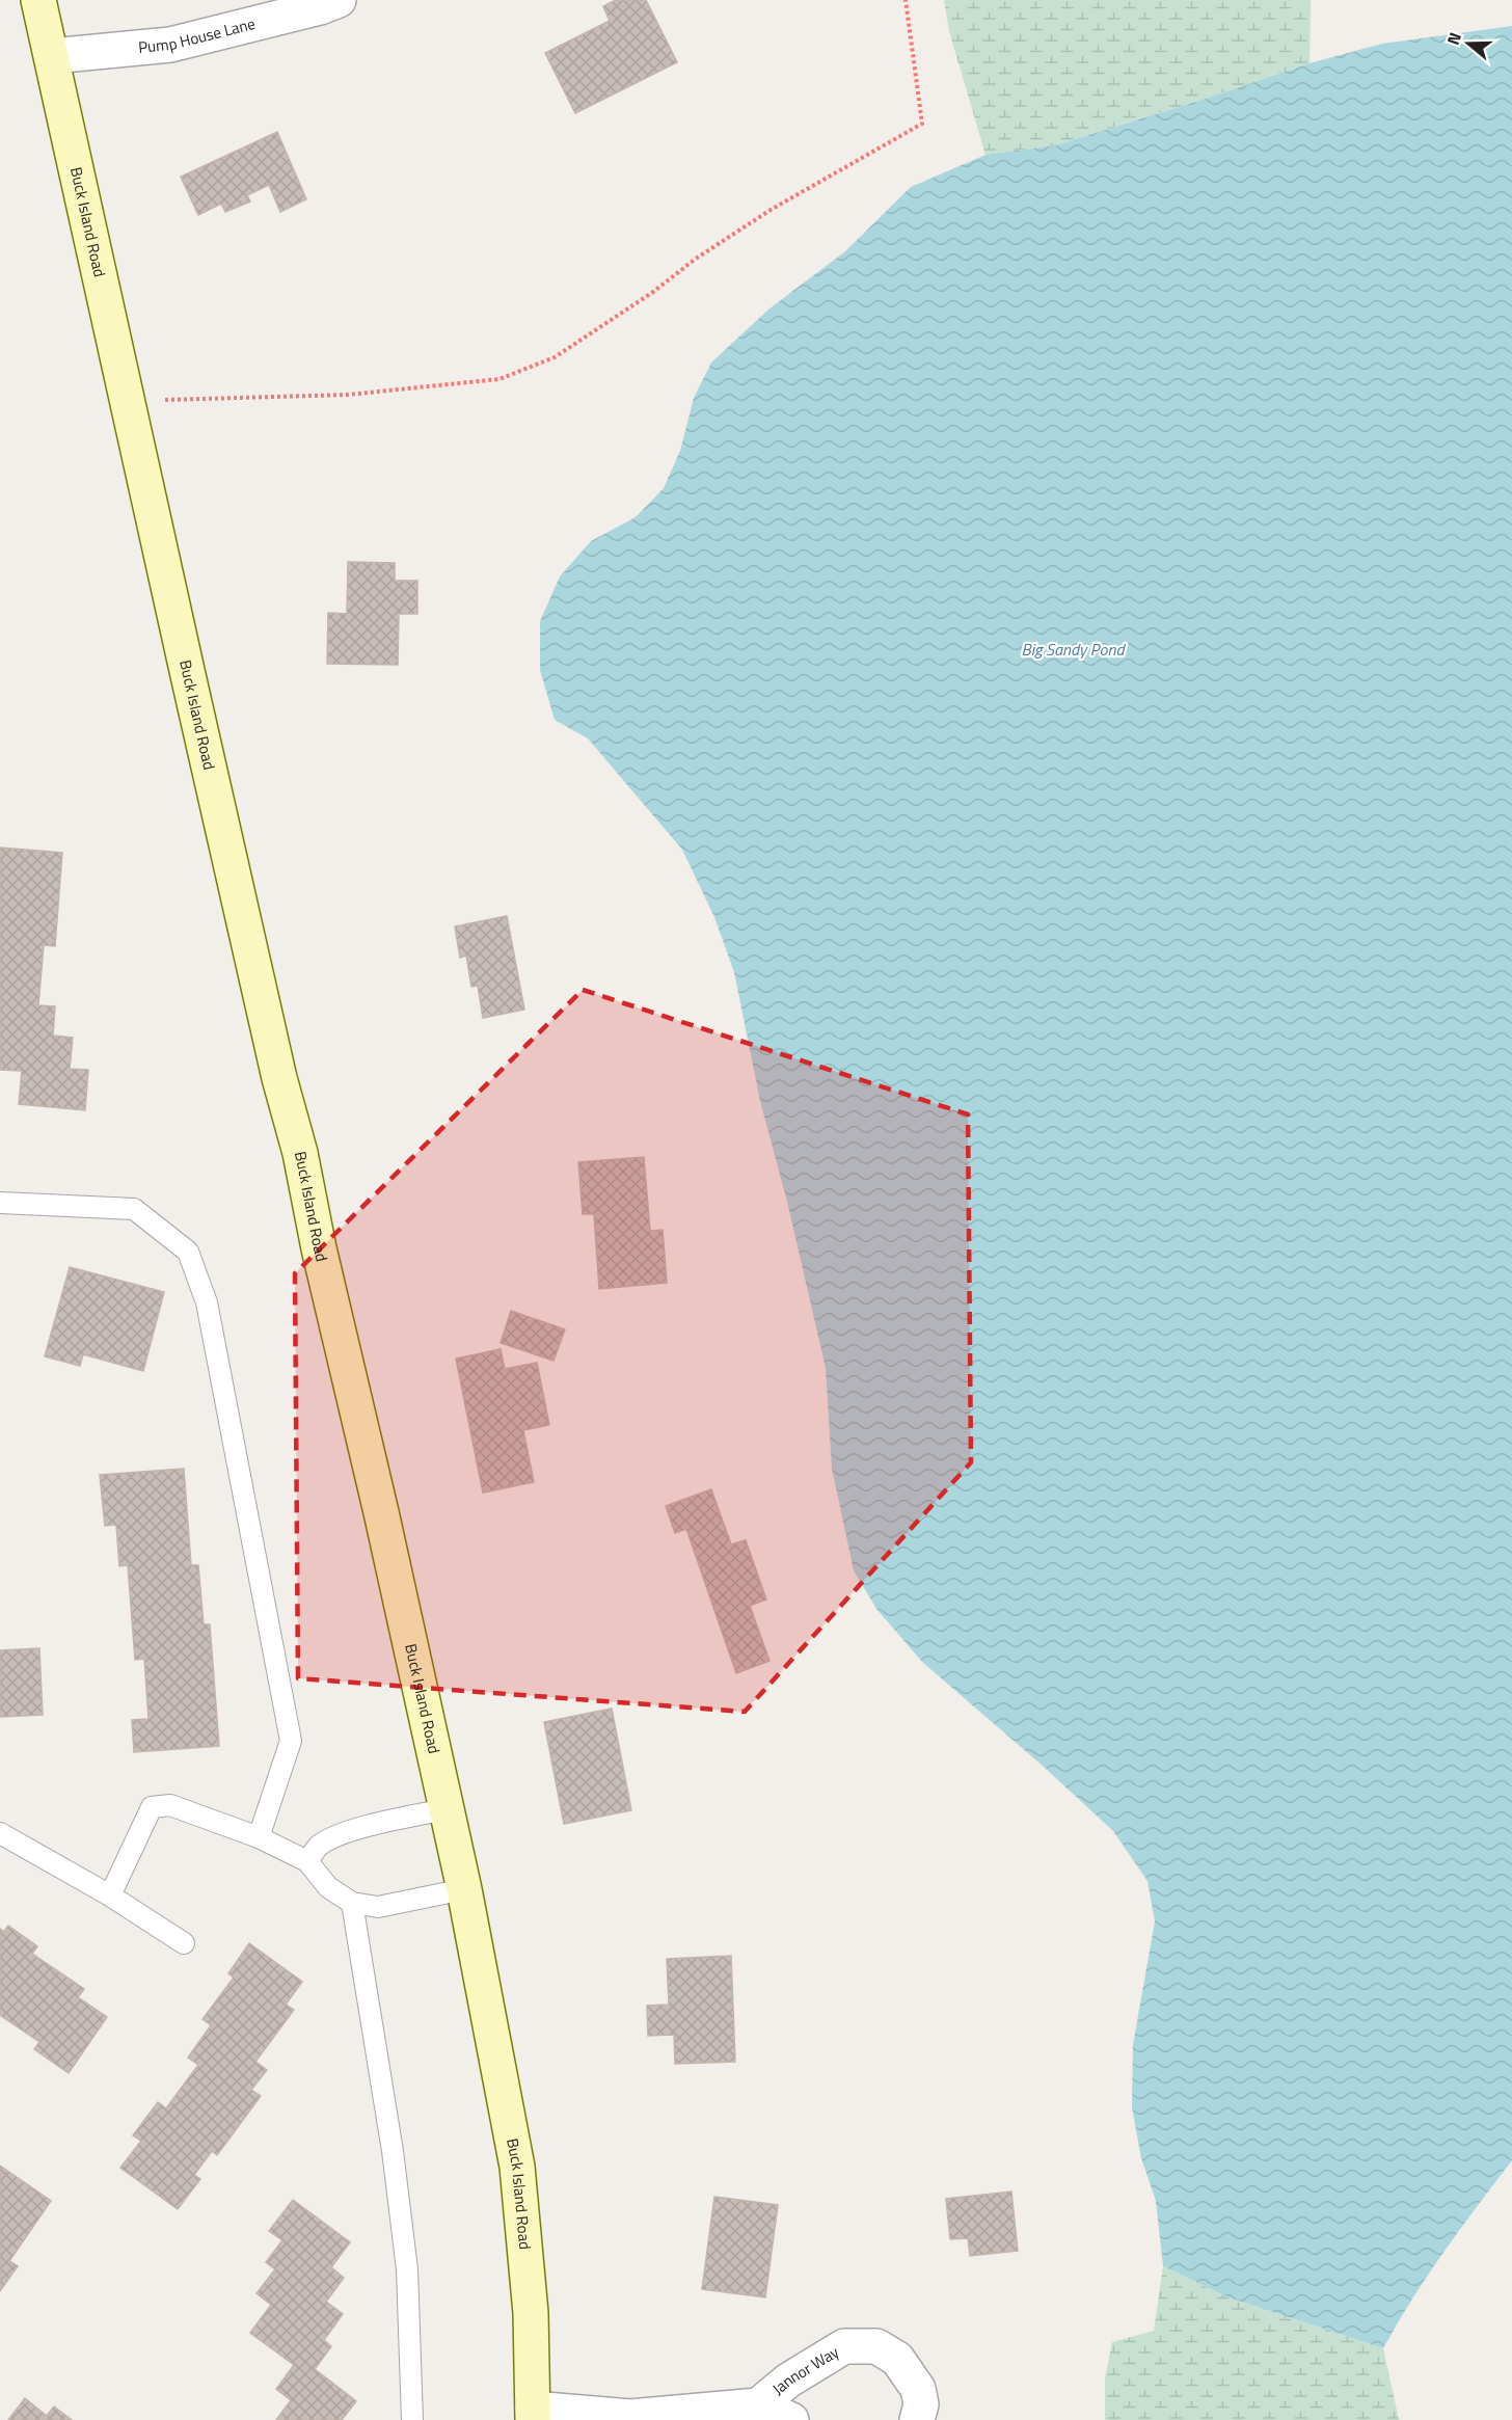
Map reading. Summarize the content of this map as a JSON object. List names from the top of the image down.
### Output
{
  "streets": {
    "main road": ["Buck Island Road"],
    "street": ["Pump House Lane", "Jannor Way"]
  },
  "crossings": [
    ["Pump House Lane", "Buck Island Road"],
    ["Buck Island Road", "Jannor Way"]
  ],
  "water": ["Big Sandy Pond"],
  "north": "left"
}
